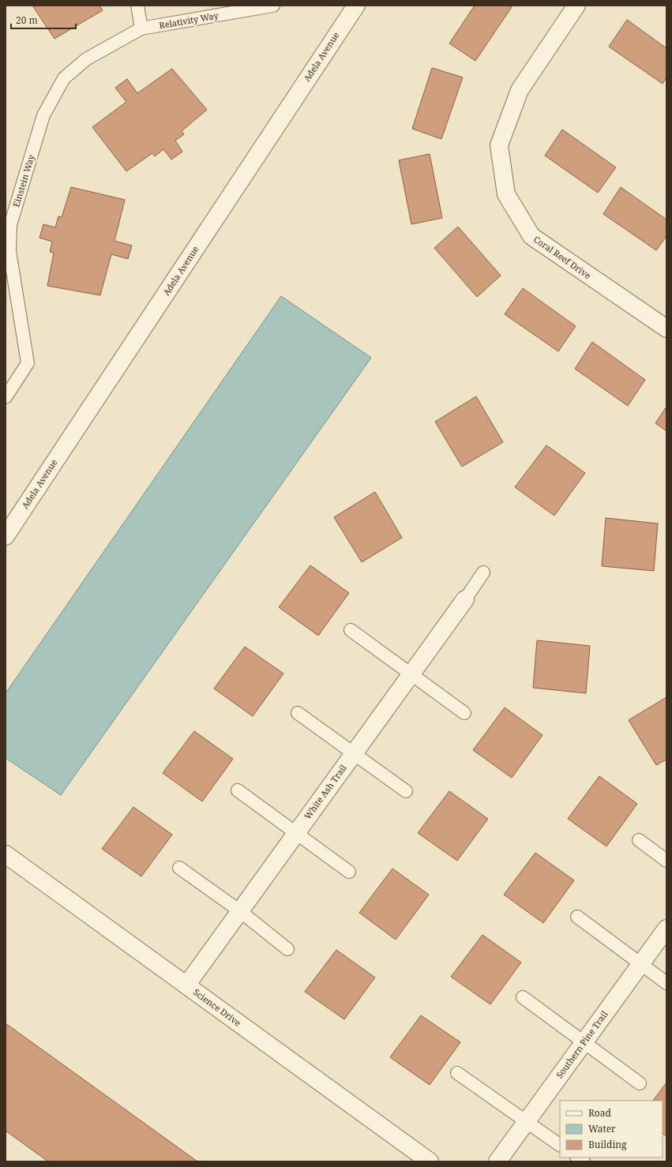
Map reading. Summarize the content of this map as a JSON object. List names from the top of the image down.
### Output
{
  "streets": {
    "street": [
      "Adela Avenue",
      "Coral Reef Drive",
      "White Ash Trail",
      "Science Drive",
      "Southern Pine Trail"
    ],
    "lane": ["Relativity Way", "Einstein Way"]
  },
  "crossings": [
    ["Relativity Way", "Einstein Way"],
    ["White Ash Trail", "Science Drive"]
  ],
  "legend": ["Road", "Water", "Building"],
  "scale_bar": "20 m"
}
